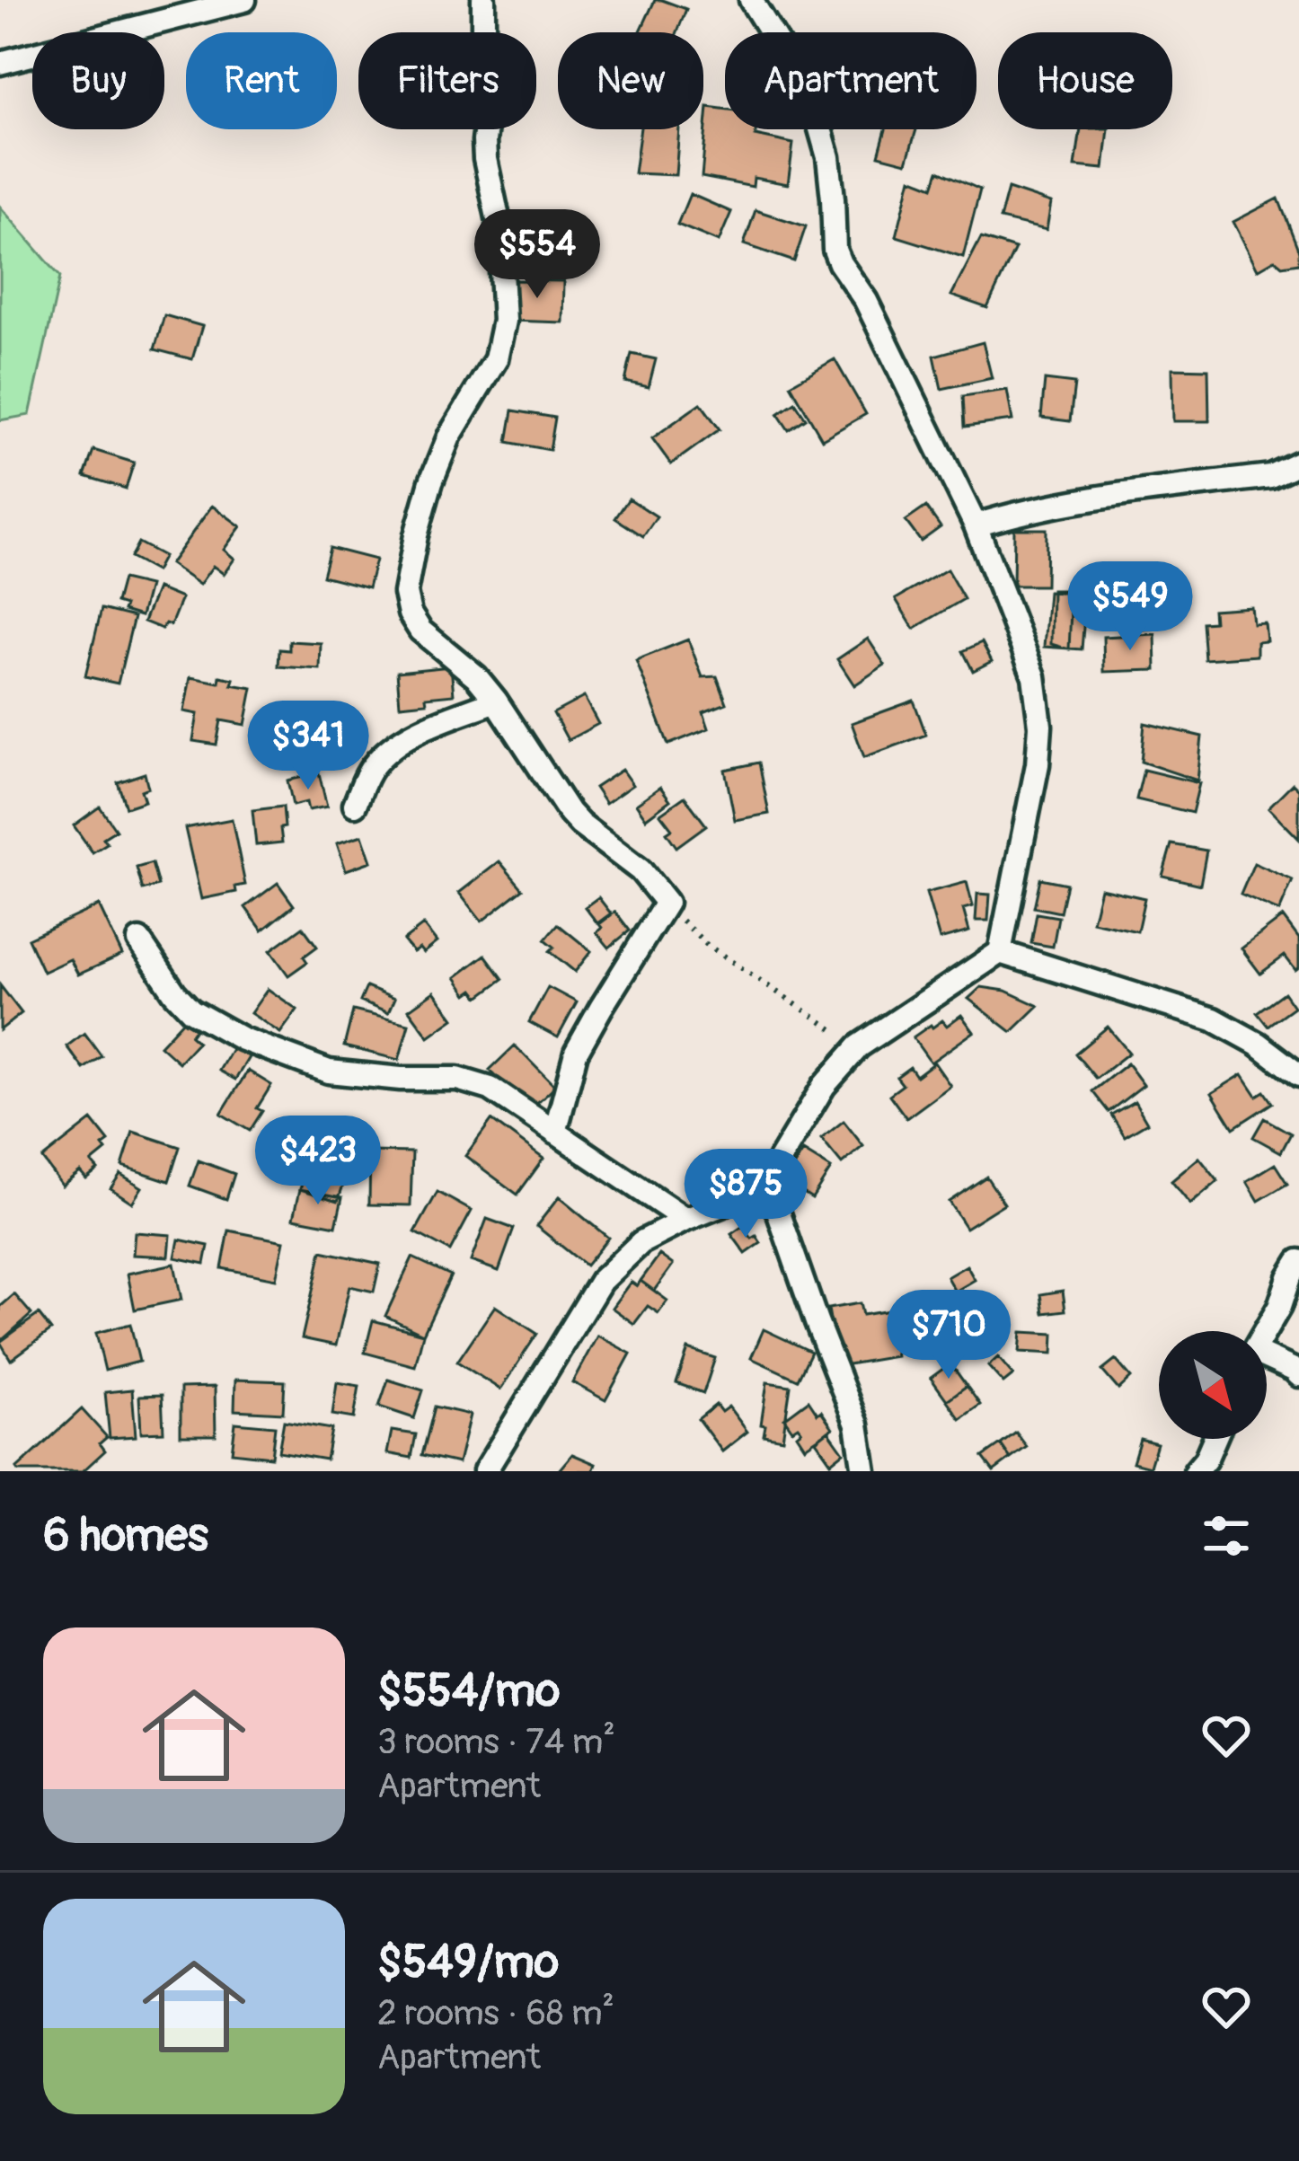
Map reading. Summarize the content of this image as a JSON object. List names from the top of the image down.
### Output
{
  "north": "bottom right",
  "page": {
    "chip": [
      "Buy",
      "Rent",
      "Filters",
      "New",
      "Apartment",
      "House"
    ],
    "price": [
      "$554",
      "$549",
      "$341",
      "$423",
      "$875",
      "$710"
    ],
    "heading": "6 homes",
    "list": [
      {
        "name": "$554/mo",
        "note": "3 rooms · 74 m² · Apartment"
      },
      {
        "name": "$549/mo",
        "note": "2 rooms · 68 m² · Apartment"
      }
    ]
  }
}
